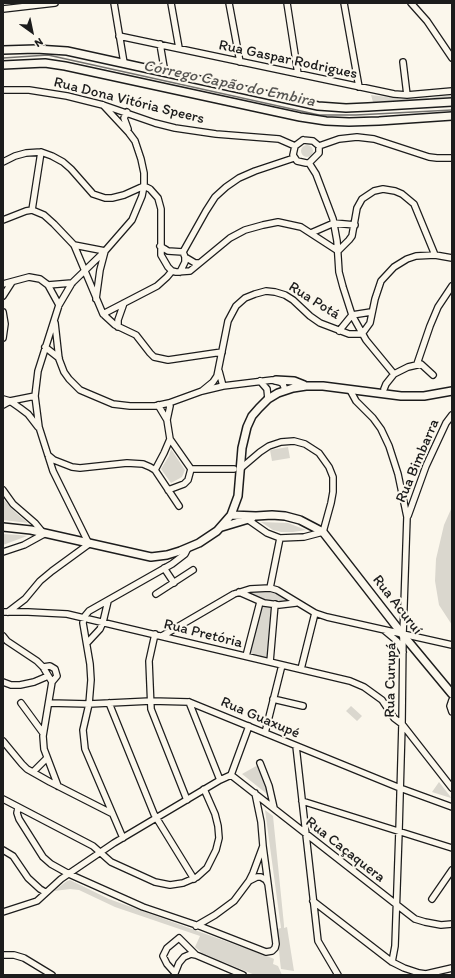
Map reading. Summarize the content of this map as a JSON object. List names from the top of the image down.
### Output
{
  "streets": {
    "main road": ["Rua Acuruí"],
    "street": [
      "Rua Gaspar Rodrigues",
      "Rua Dona Vitória Speers",
      "Rua Potá",
      "Rua Bimbarra",
      "Rua Pretória",
      "Rua Curupá",
      "Rua Guaxupé",
      "Rua Caçaquera"
    ]
  },
  "crossings": [
    ["Rua Bimbarra", "Rua Curupá"],
    ["Rua Acuruí", "Rua Curupá"],
    ["Rua Pretória", "Rua Curupá"],
    ["Rua Curupá", "Rua Guaxupé"],
    ["Rua Curupá", "Rua Caçaquera"]
  ],
  "water": ["Córrego Capão do Embira"],
  "north": "bottom right"
}
